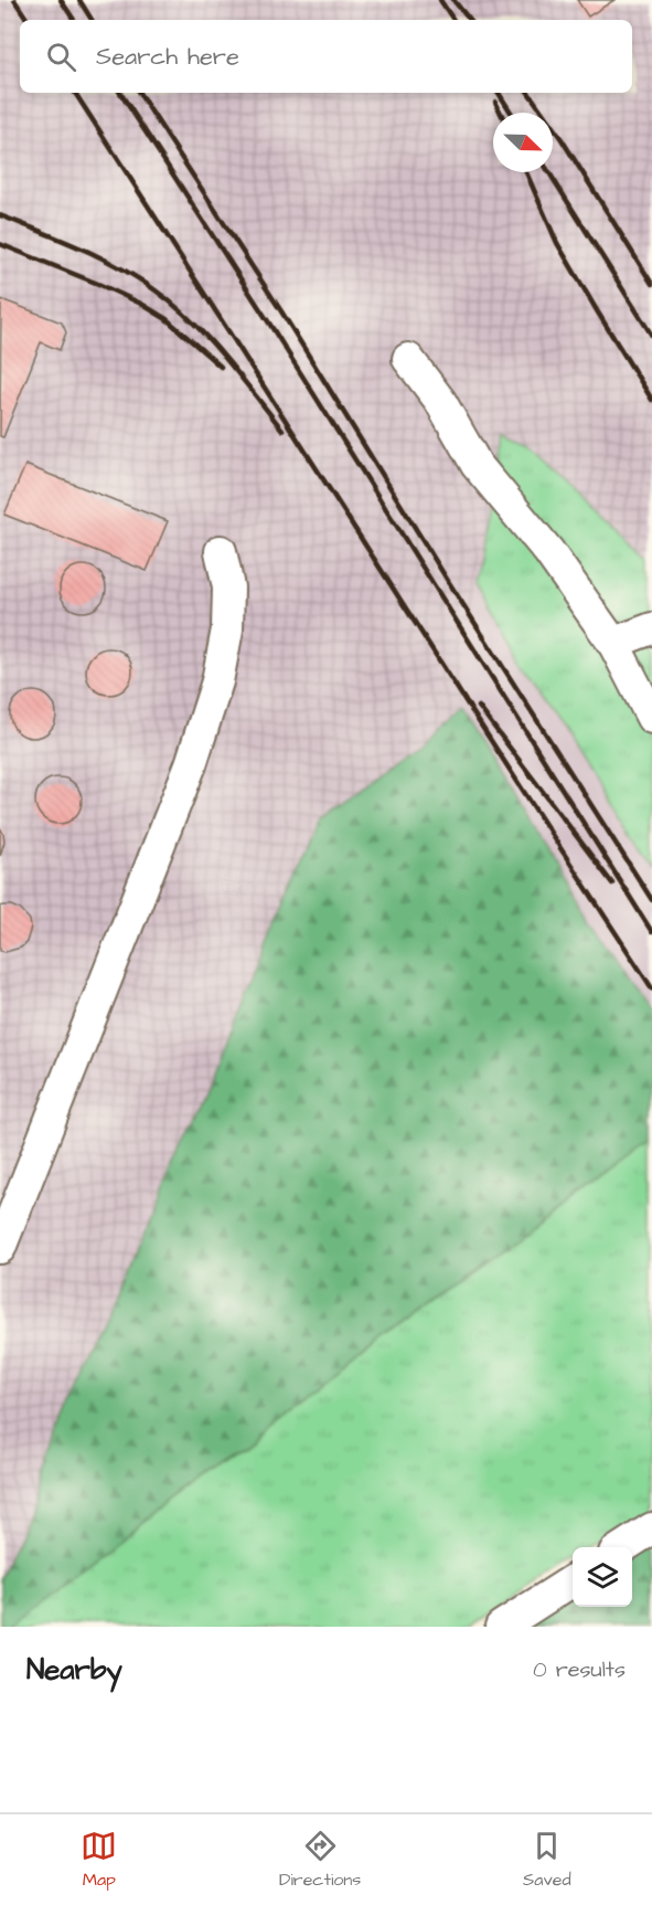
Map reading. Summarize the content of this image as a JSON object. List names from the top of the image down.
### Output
{
  "north": "bottom right",
  "page": {
    "search": "Search here",
    "heading": ["Nearby", "0 results"],
    "nav": ["Map", "Directions", "Saved"]
  }
}
